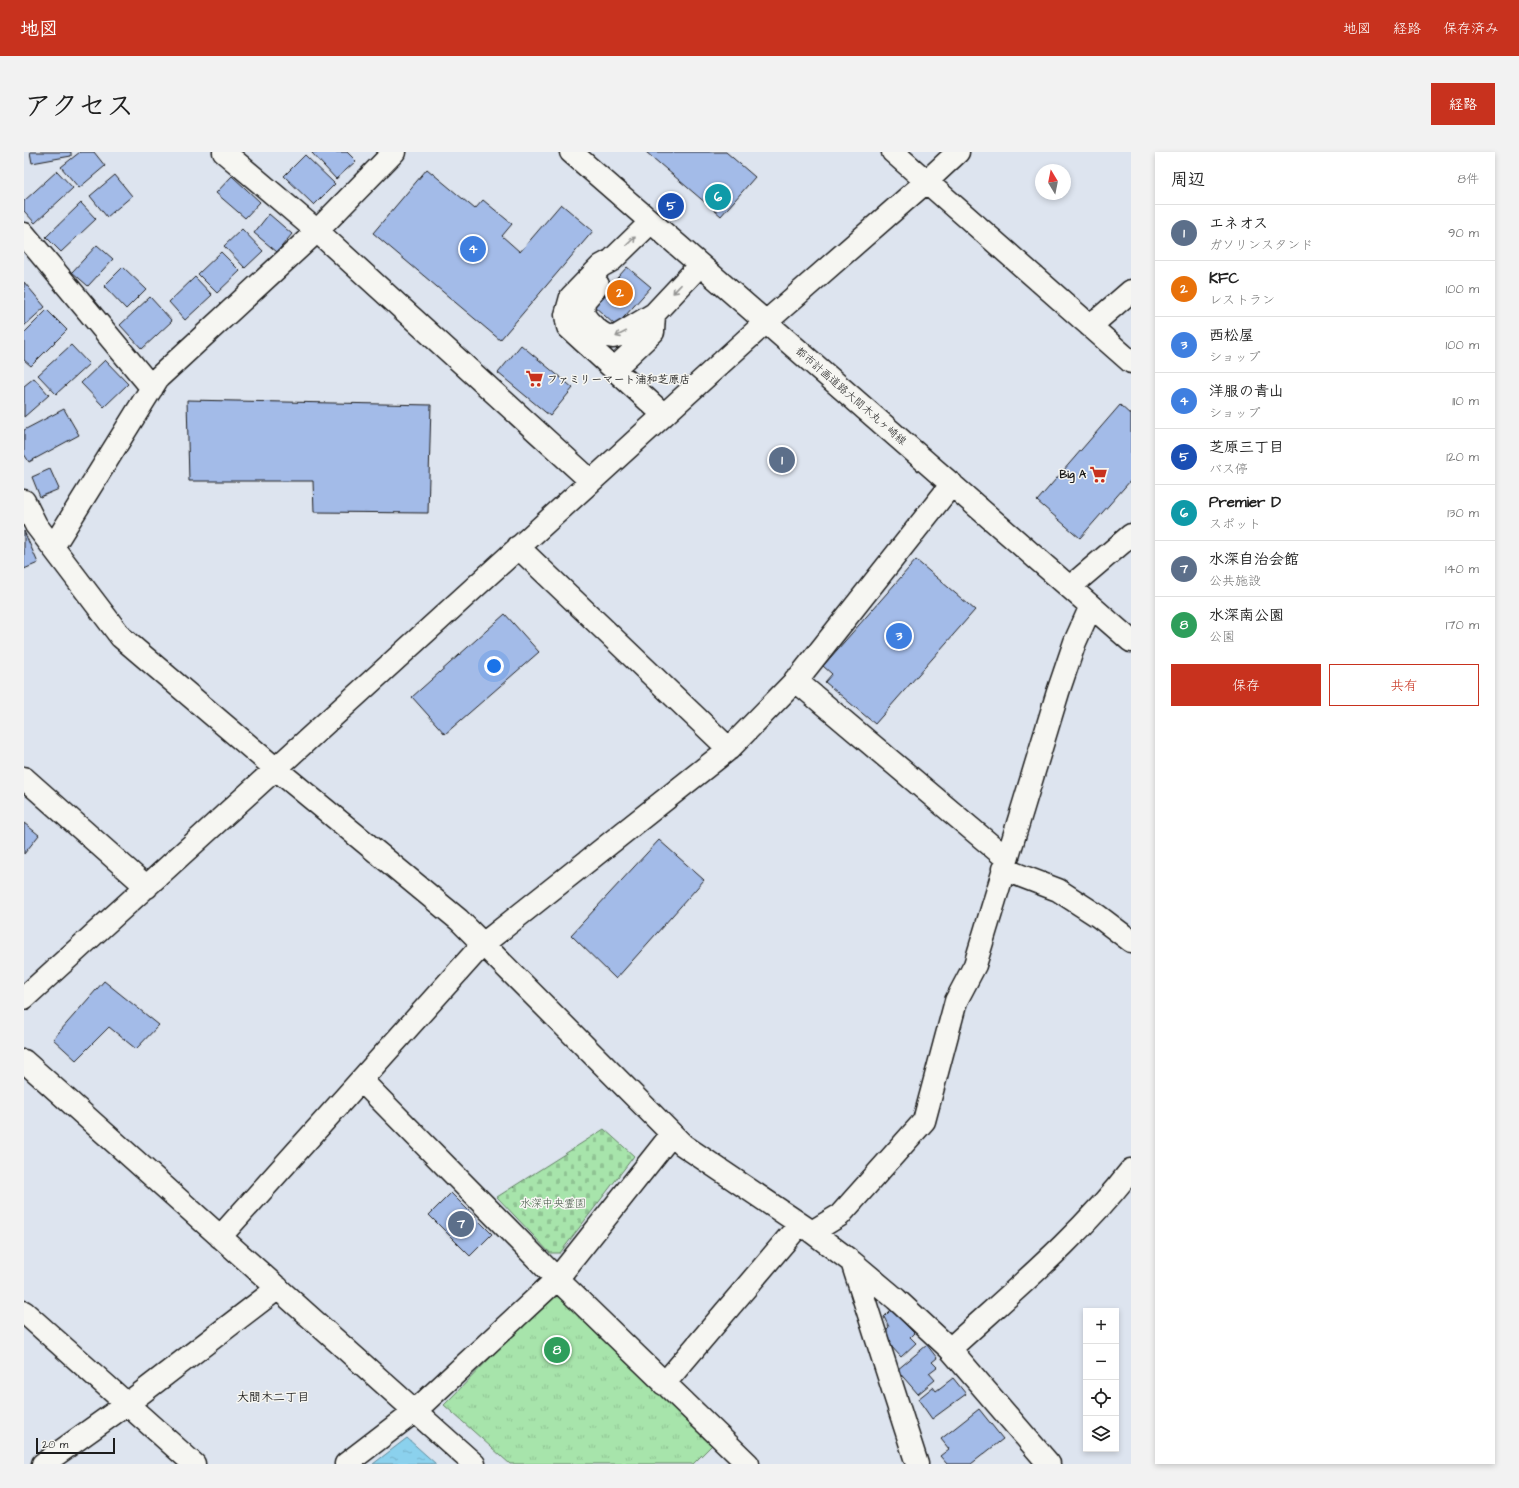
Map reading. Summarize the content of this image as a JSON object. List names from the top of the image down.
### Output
{
  "streets": {
    "street": ["都市計画道路大間木丸ヶ崎線"]
  },
  "districts": ["大間木二丁目"],
  "parks": ["水深中央霊園"],
  "places": {
    "supermarket": ["ファミリーマート浦和芝原店", "Big A"]
  },
  "scale_bar": "20 m",
  "north": "top",
  "page": {
    "header": "地図",
    "nav": ["地図", "経路", "保存済み"],
    "title": "アクセス",
    "buttons": [
      "経路",
      ["保存", "共有"]
    ],
    "heading": ["周辺", "8件"],
    "pins": [
      "6",
      "5",
      "4",
      "2",
      "1",
      "3",
      "7",
      "8"
    ],
    "list": [
      {
        "mark": "1",
        "name": "エネオス",
        "note": "ガソリンスタンド",
        "value": "90 m"
      },
      {
        "mark": "2",
        "name": "KFC",
        "note": "レストラン",
        "value": "100 m"
      },
      {
        "mark": "3",
        "name": "西松屋",
        "note": "ショップ",
        "value": "100 m"
      },
      {
        "mark": "4",
        "name": "洋服の青山",
        "note": "ショップ",
        "value": "110 m"
      },
      {
        "mark": "5",
        "name": "芝原三丁目",
        "note": "バス停",
        "value": "120 m"
      },
      {
        "mark": "6",
        "name": "Premier D",
        "note": "スポット",
        "value": "130 m"
      },
      {
        "mark": "7",
        "name": "水深自治会館",
        "note": "公共施設",
        "value": "140 m"
      },
      {
        "mark": "8",
        "name": "水深南公園",
        "note": "公園",
        "value": "170 m"
      }
    ],
    "map_buttons": ["+", "−"],
    "scale": "20 m"
  }
}
